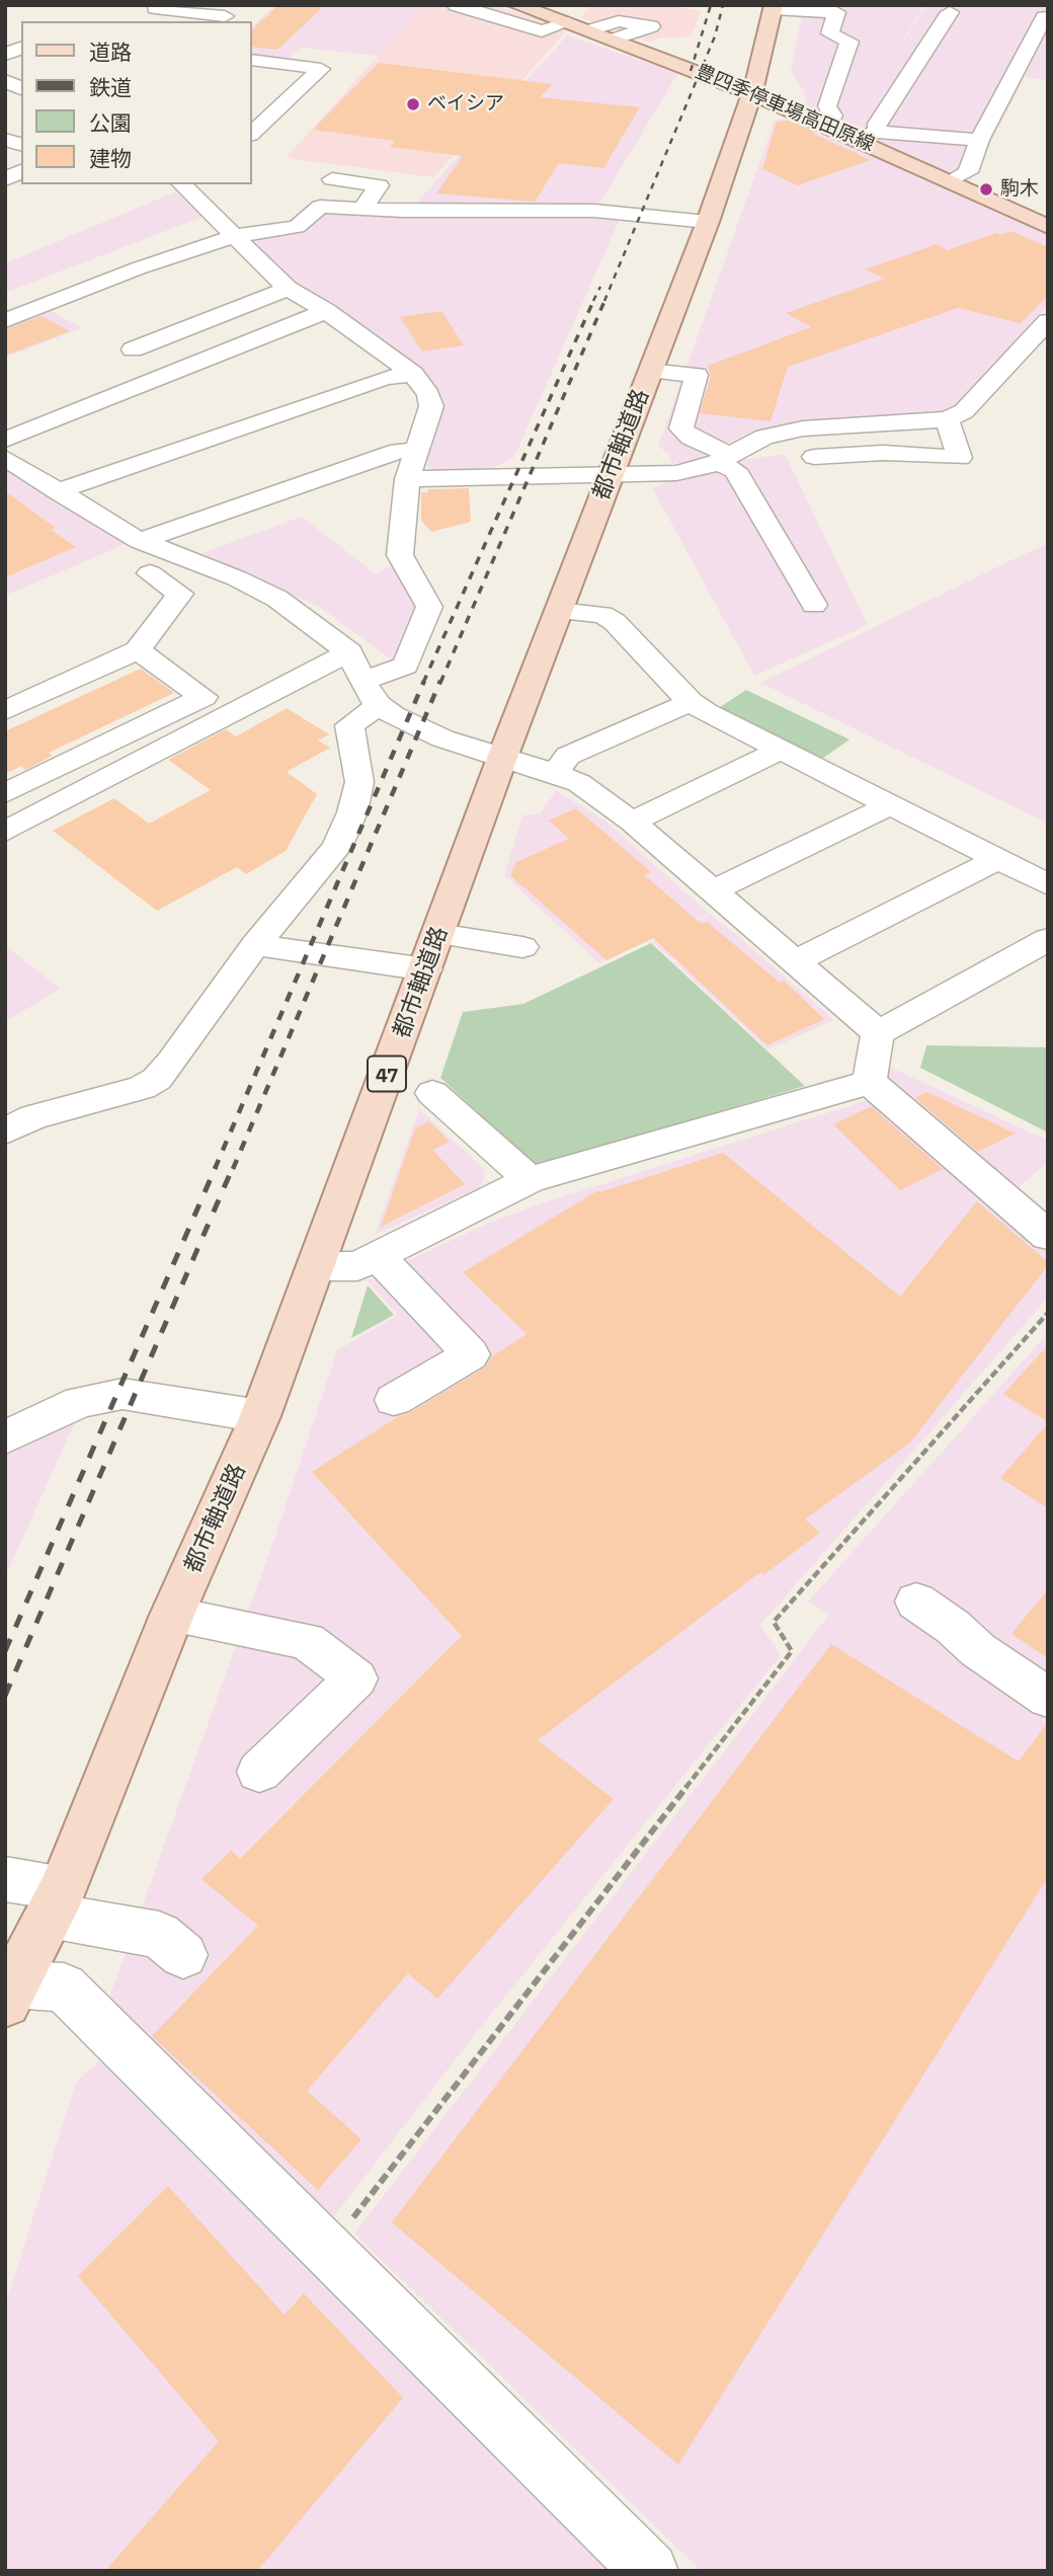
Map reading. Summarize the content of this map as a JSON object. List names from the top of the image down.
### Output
{
  "streets": {
    "main road": ["豊四季停車場高田原線", "都市軸道路", "47"]
  },
  "crossings": [
    ["豊四季停車場高田原線", "都市軸道路"]
  ],
  "places": ["ベイシア", "駒木"],
  "legend": [
    "道路",
    "鉄道",
    "公園",
    "建物"
  ]
}
